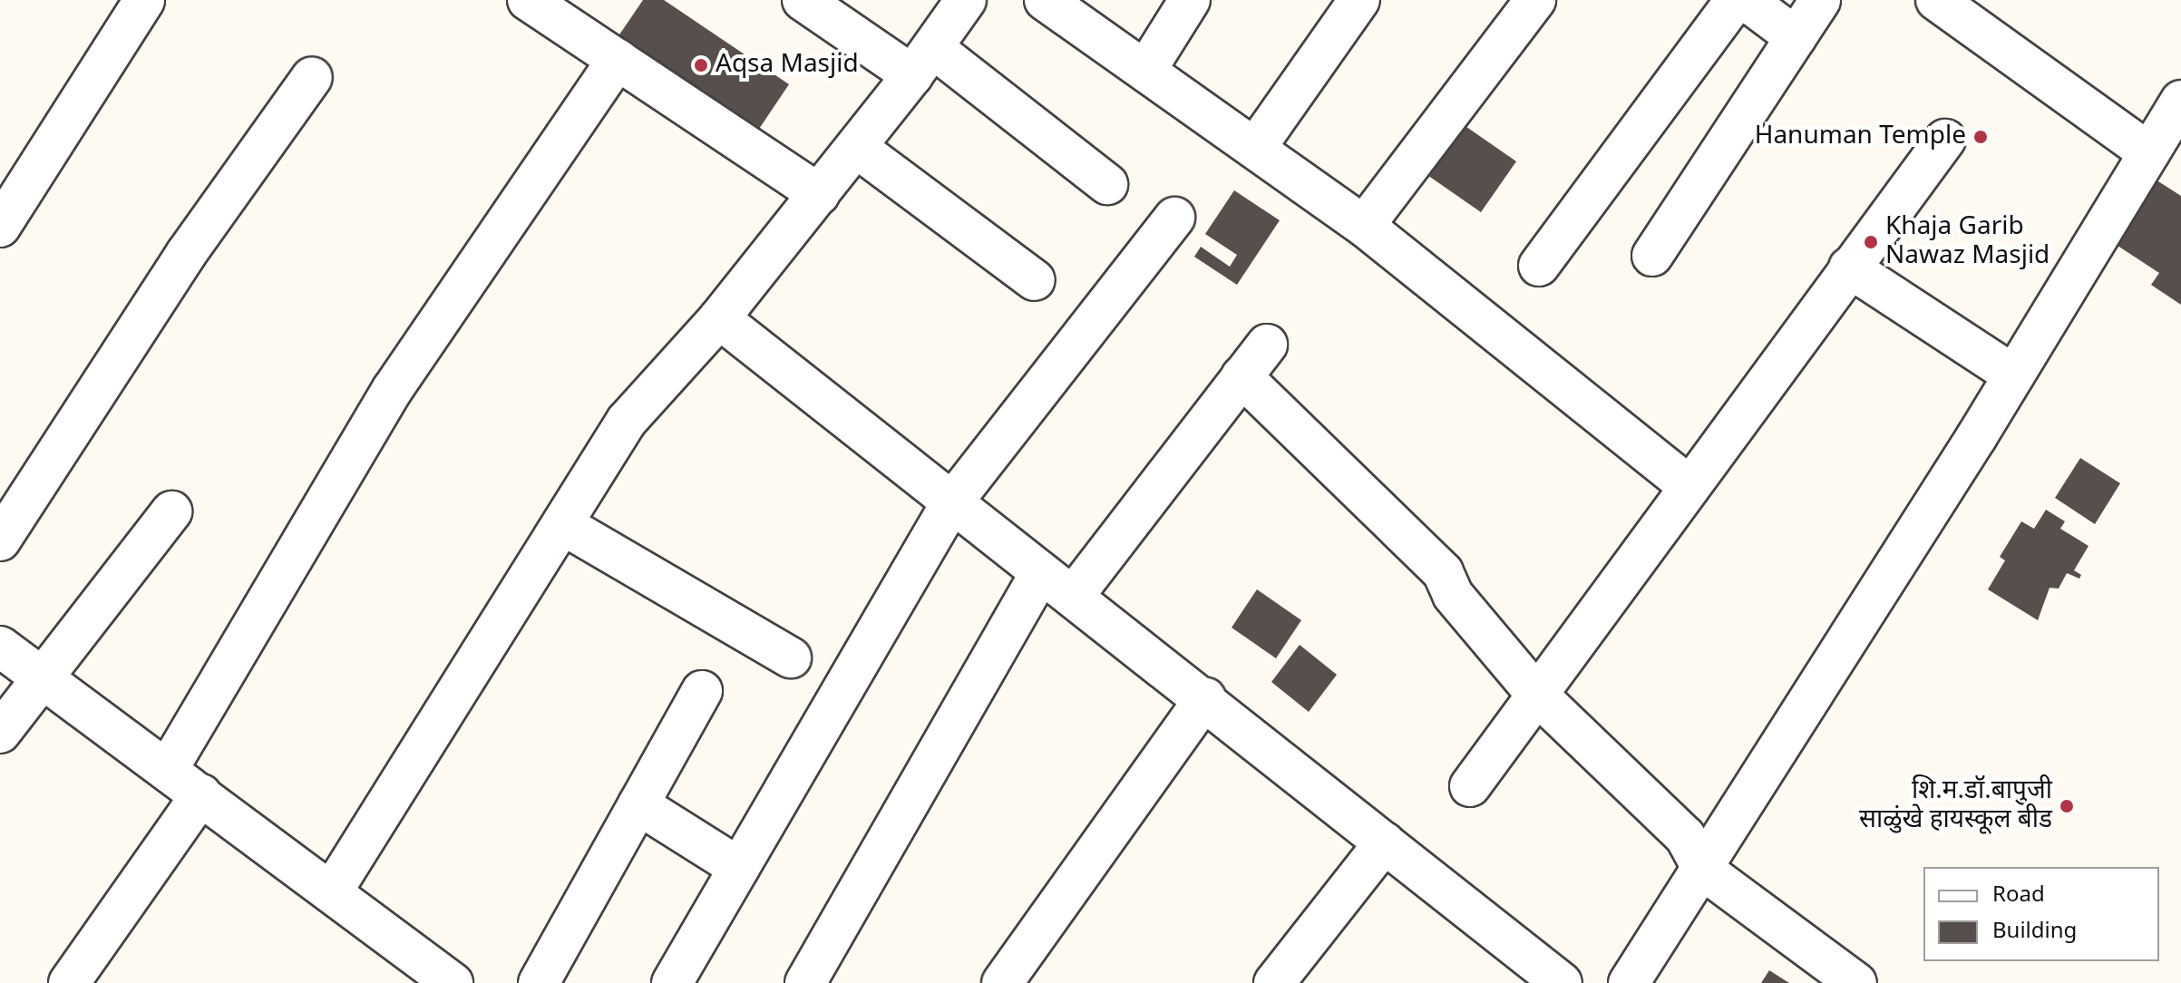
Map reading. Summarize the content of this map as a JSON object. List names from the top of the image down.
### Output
{
  "places": [
    "Aqsa Masjid",
    "Hanuman Temple",
    "Khaja Garib Nawaz Masjid",
    "शि.म.डॉ.बापुजी साळुंखे हायस्कूल बीड"
  ],
  "legend": ["Road", "Building"]
}
